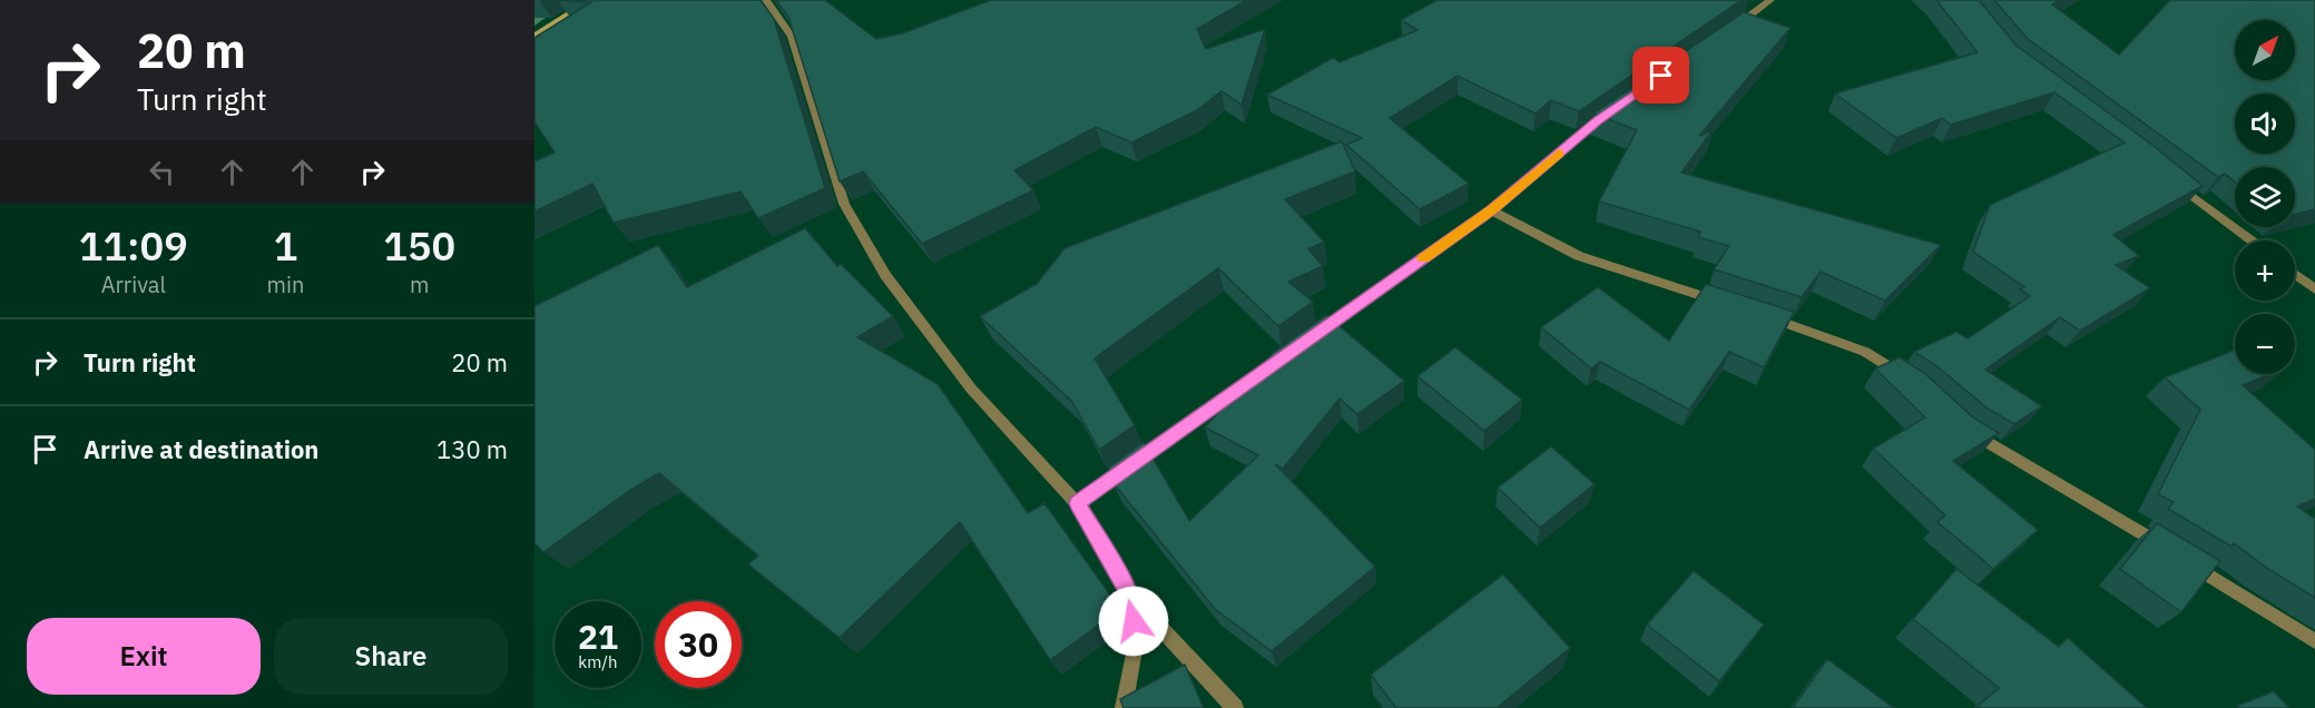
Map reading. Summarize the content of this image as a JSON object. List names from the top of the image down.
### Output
{
  "north": "top right",
  "page": {
    "turn": ["20 m", "Turn right"],
    "map_buttons": ["+", "−"],
    "eta": [
      "11:09",
      "Arrival",
      "1",
      "min",
      "150",
      "m"
    ],
    "list": [
      {
        "name": "Turn right",
        "value": "20 m"
      },
      {
        "name": "Arrive at destination",
        "value": "130 m"
      }
    ],
    "speed": "21 km/h",
    "limit": "30",
    "buttons": ["Exit", "Share"]
  }
}
